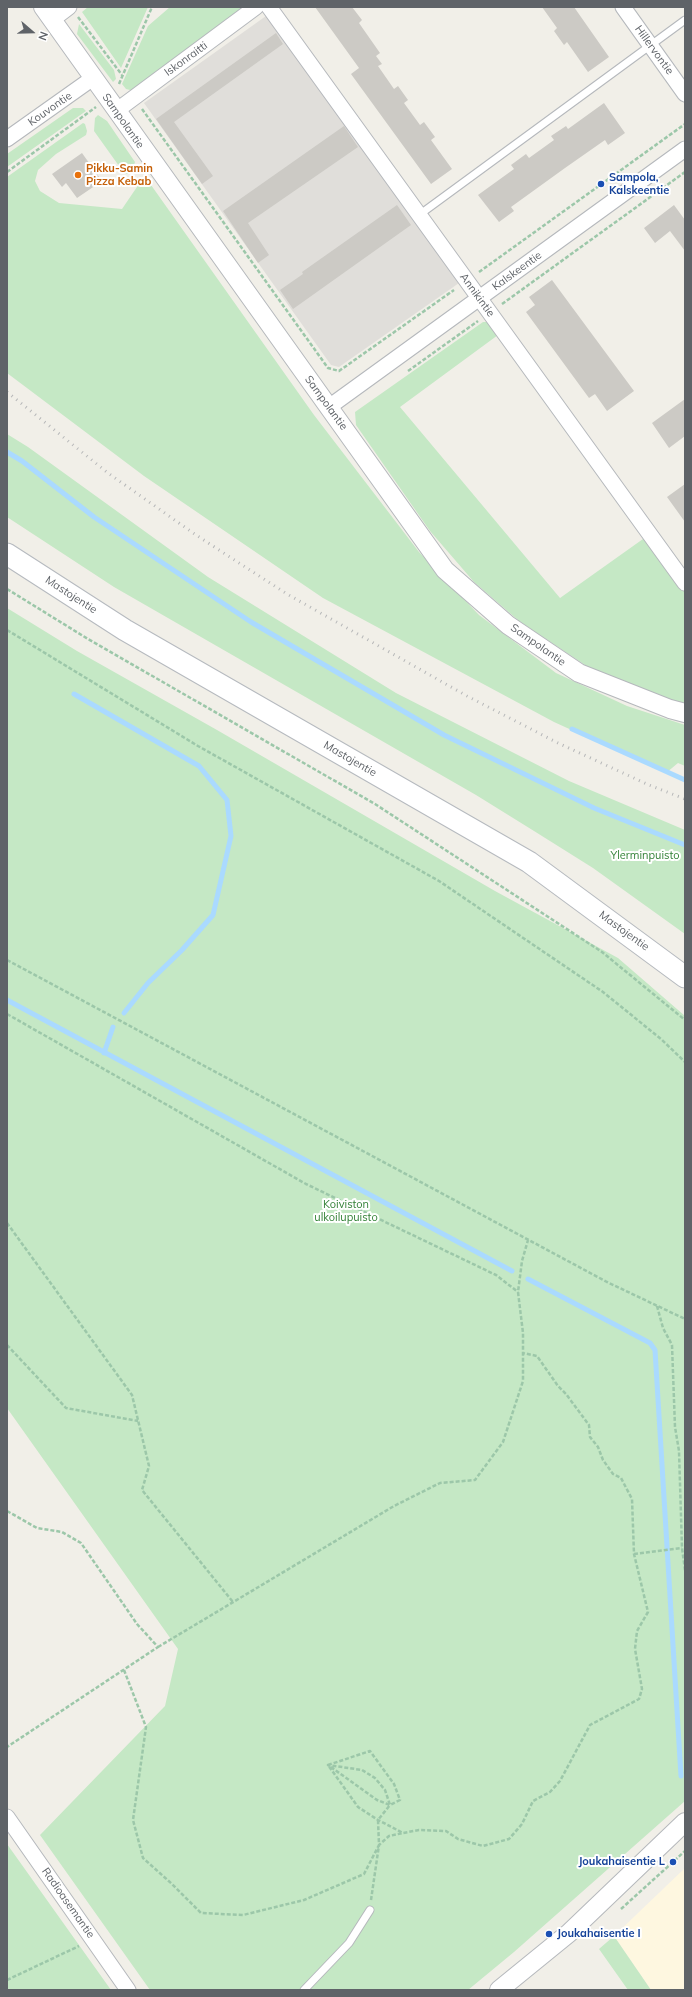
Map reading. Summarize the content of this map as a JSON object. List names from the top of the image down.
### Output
{
  "streets": {
    "main road": ["Mastojentie"],
    "street": [
      "Hillervontie",
      "Iskonraitti",
      "Kouvontie",
      "Sampolantie",
      "Kalskeentie",
      "Annikintie",
      "Radioasemantie"
    ]
  },
  "crossings": [
    ["Iskonraitti", "Sampolantie"],
    ["Kouvontie", "Sampolantie"],
    ["Sampolantie", "Kalskeentie"],
    ["Kalskeentie", "Annikintie"]
  ],
  "parks": ["Ylerminpuisto", "Koiviston ulkoilupuisto"],
  "places": [
    "Pikku-Samin Pizza Kebab",
    "Sampola, Kalskeentie",
    "Joukahaisentie L",
    "Joukahaisentie I"
  ],
  "north": "right"
}
